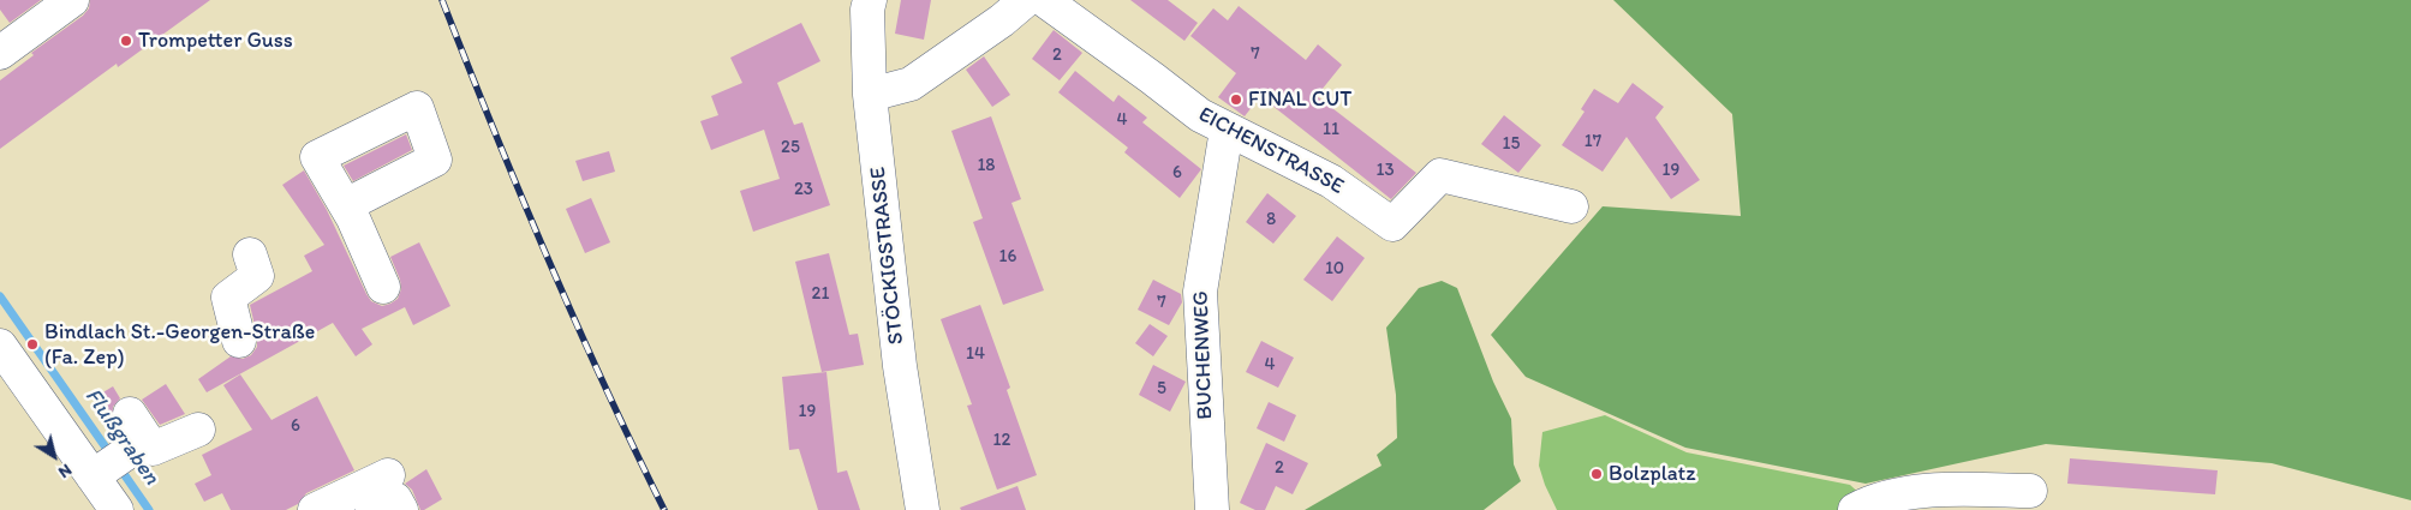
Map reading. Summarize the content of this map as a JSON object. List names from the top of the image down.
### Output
{
  "streets": {
    "street": ["EICHENSTRASSE", "STÖCKIGSTRASSE", "BUCHENWEG"]
  },
  "crossings": [
    ["EICHENSTRASSE", "BUCHENWEG"]
  ],
  "water": ["Flußgraben"],
  "places": [
    "Trompetter Guss",
    "FINAL CUT",
    "Bindlach St.-Georgen-Straße (Fa. Zep)",
    "Bolzplatz"
  ],
  "house_numbers": [
    "7",
    "2",
    "4",
    "11",
    "17",
    "15",
    "25",
    "18",
    "13",
    "19",
    "6",
    "23",
    "8",
    "16",
    "10",
    "21",
    "7",
    "14",
    "4",
    "5",
    "19",
    "6",
    "12",
    "2"
  ],
  "north": "bottom right"
}
